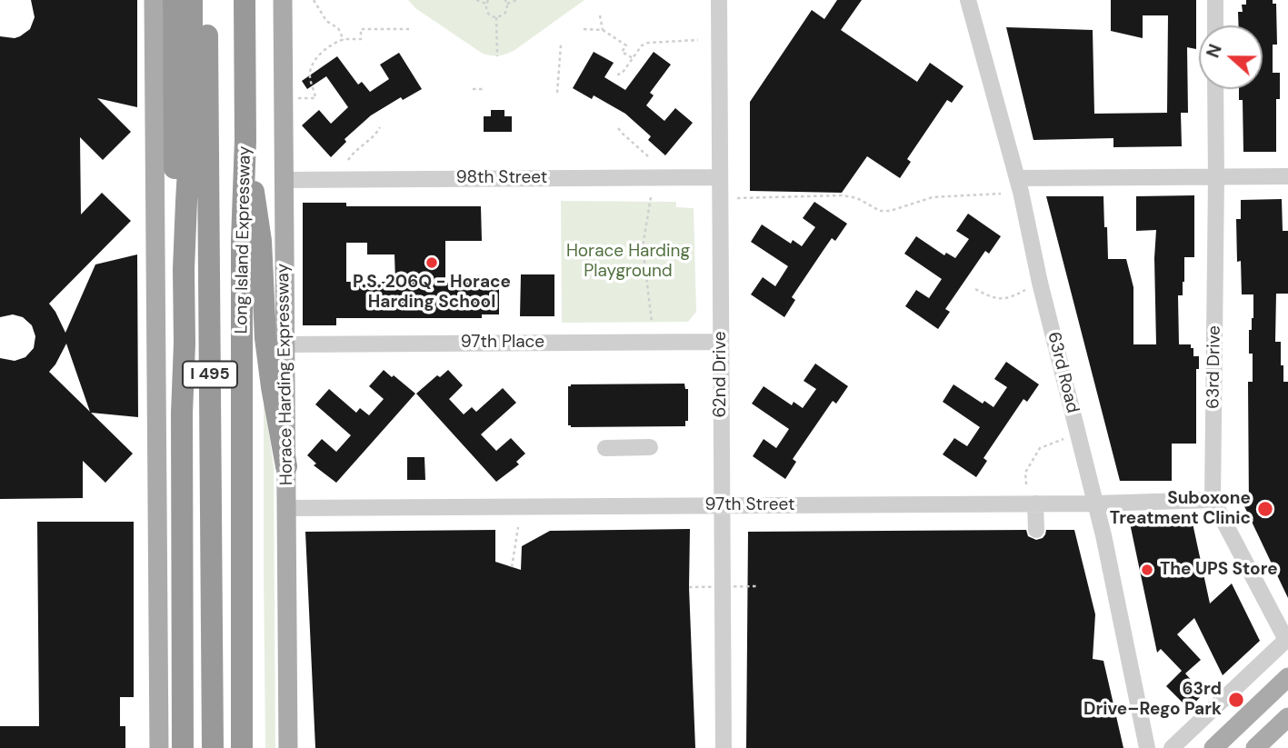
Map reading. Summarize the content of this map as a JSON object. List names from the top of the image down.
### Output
{
  "streets": {
    "highway": ["Long Island Expressway", "I 495"],
    "main road": ["Horace Harding Expressway"],
    "street": [
      "98th Street",
      "97th Place",
      "63rd Drive",
      "63rd Road",
      "62nd Drive",
      "97th Street"
    ]
  },
  "crossings": [
    ["98th Street", "Horace Harding Expressway"],
    ["98th Street", "62nd Drive"],
    ["97th Place", "Horace Harding Expressway"],
    ["97th Place", "62nd Drive"],
    ["63rd Drive", "97th Street"],
    ["63rd Road", "97th Street"],
    ["Horace Harding Expressway", "97th Street"],
    ["62nd Drive", "97th Street"]
  ],
  "parks": ["Horace Harding Playground"],
  "places": [
    "P.S. 206Q - Horace Harding School",
    "Suboxone Treatment Clinic",
    "The UPS Store",
    "63rd Drive–Rego Park"
  ],
  "north": "left"
}
